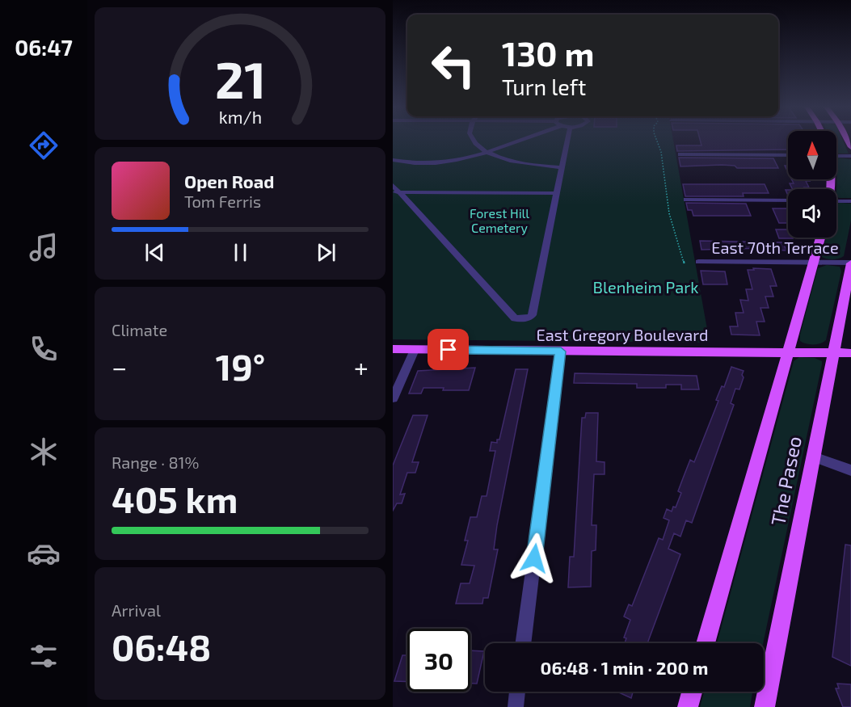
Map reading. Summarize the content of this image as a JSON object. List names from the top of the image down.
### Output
{
  "streets": {
    "main road": ["East Gregory Boulevard", "The Paseo"],
    "street": ["East 70th Terrace"]
  },
  "crossings": [
    ["East 70th Terrace", "The Paseo"],
    ["East Gregory Boulevard", "The Paseo"]
  ],
  "parks": ["Forest Hill Cemetery", "Blenheim Park"],
  "north": "top",
  "page": {
    "tabs": "06:47",
    "turn": ["130 m", "Turn left"],
    "song": ["Open Road", "Tom Ferris"],
    "tile": [
      "Climate",
      ["Range · 81%", "405 km"],
      ["Arrival", "06:48"]
    ],
    "heat": ["−", "19°", "+"],
    "limit": "30",
    "trip": "06:48 · 1 min · 200 m",
    "gauge": ["21", "km/h"]
  }
}
